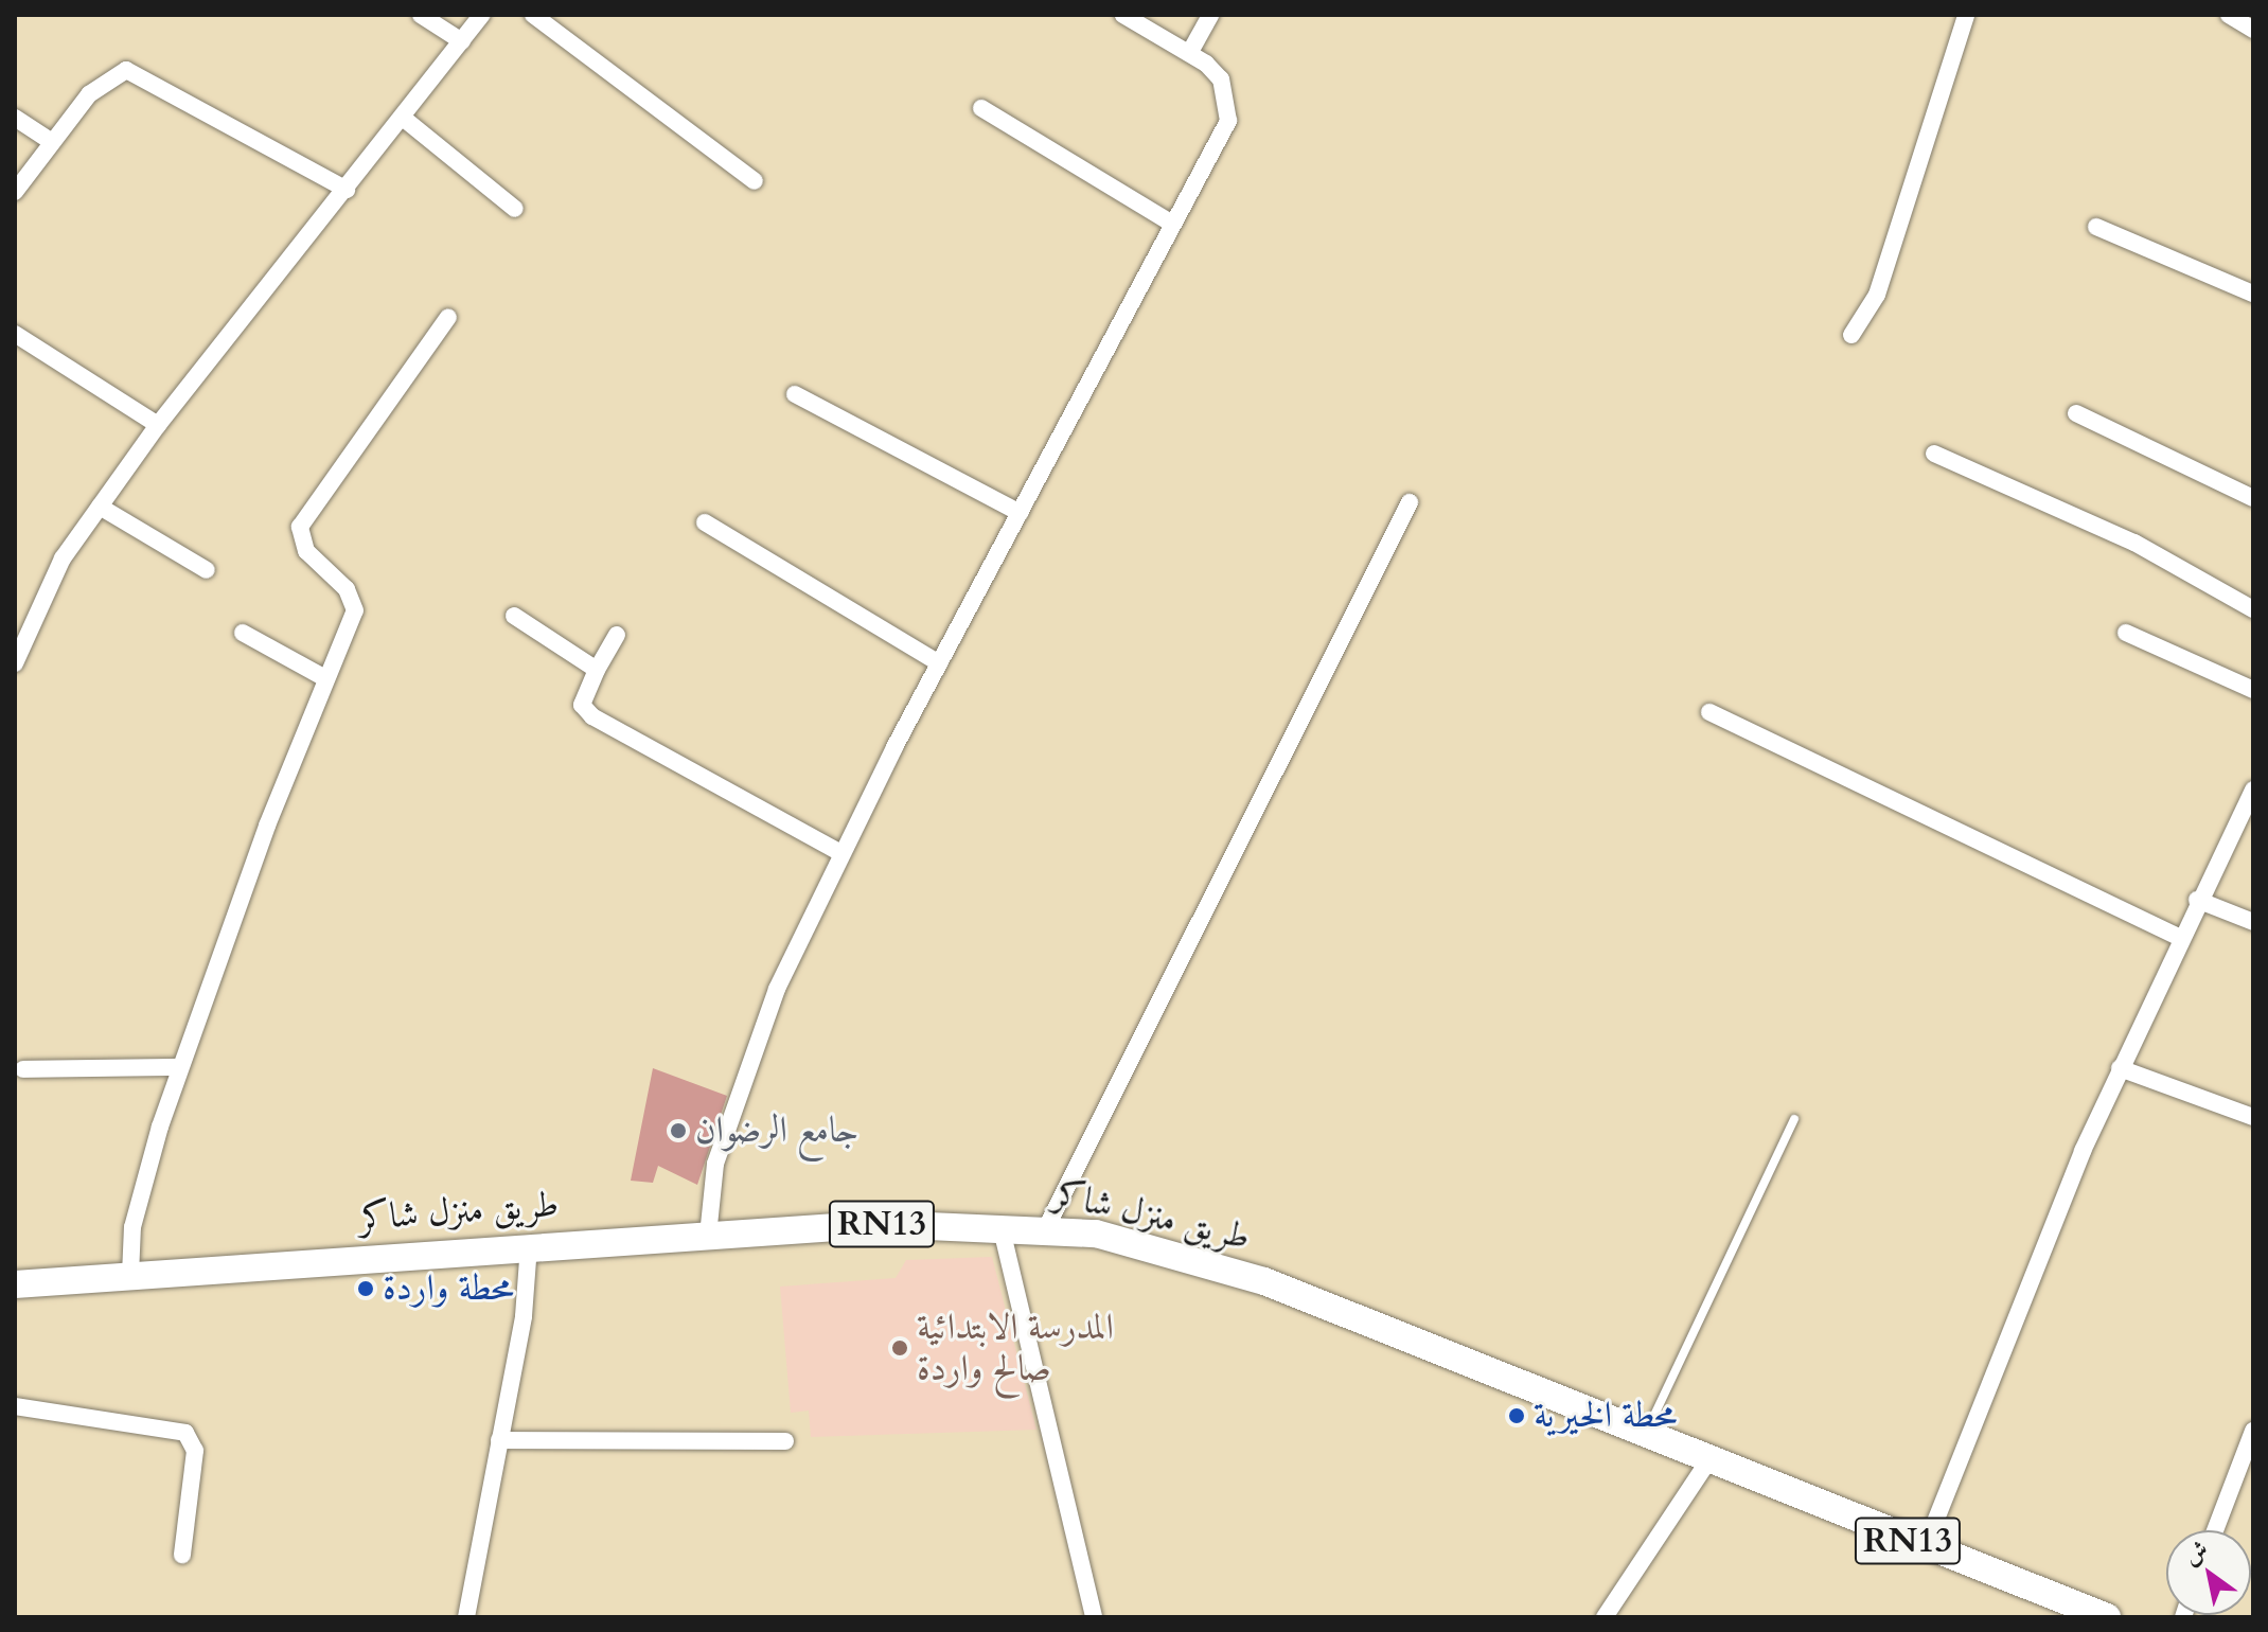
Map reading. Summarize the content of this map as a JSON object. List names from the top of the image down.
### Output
{
  "streets": {
    "main road": ["طريق منزل شاكر", "RN13"]
  },
  "places": [
    "جامع الرضوان",
    "محطة واردة",
    "المدرسة الابتدائية صالح واردة",
    "محطة الخيرية"
  ],
  "north": "top left"
}
